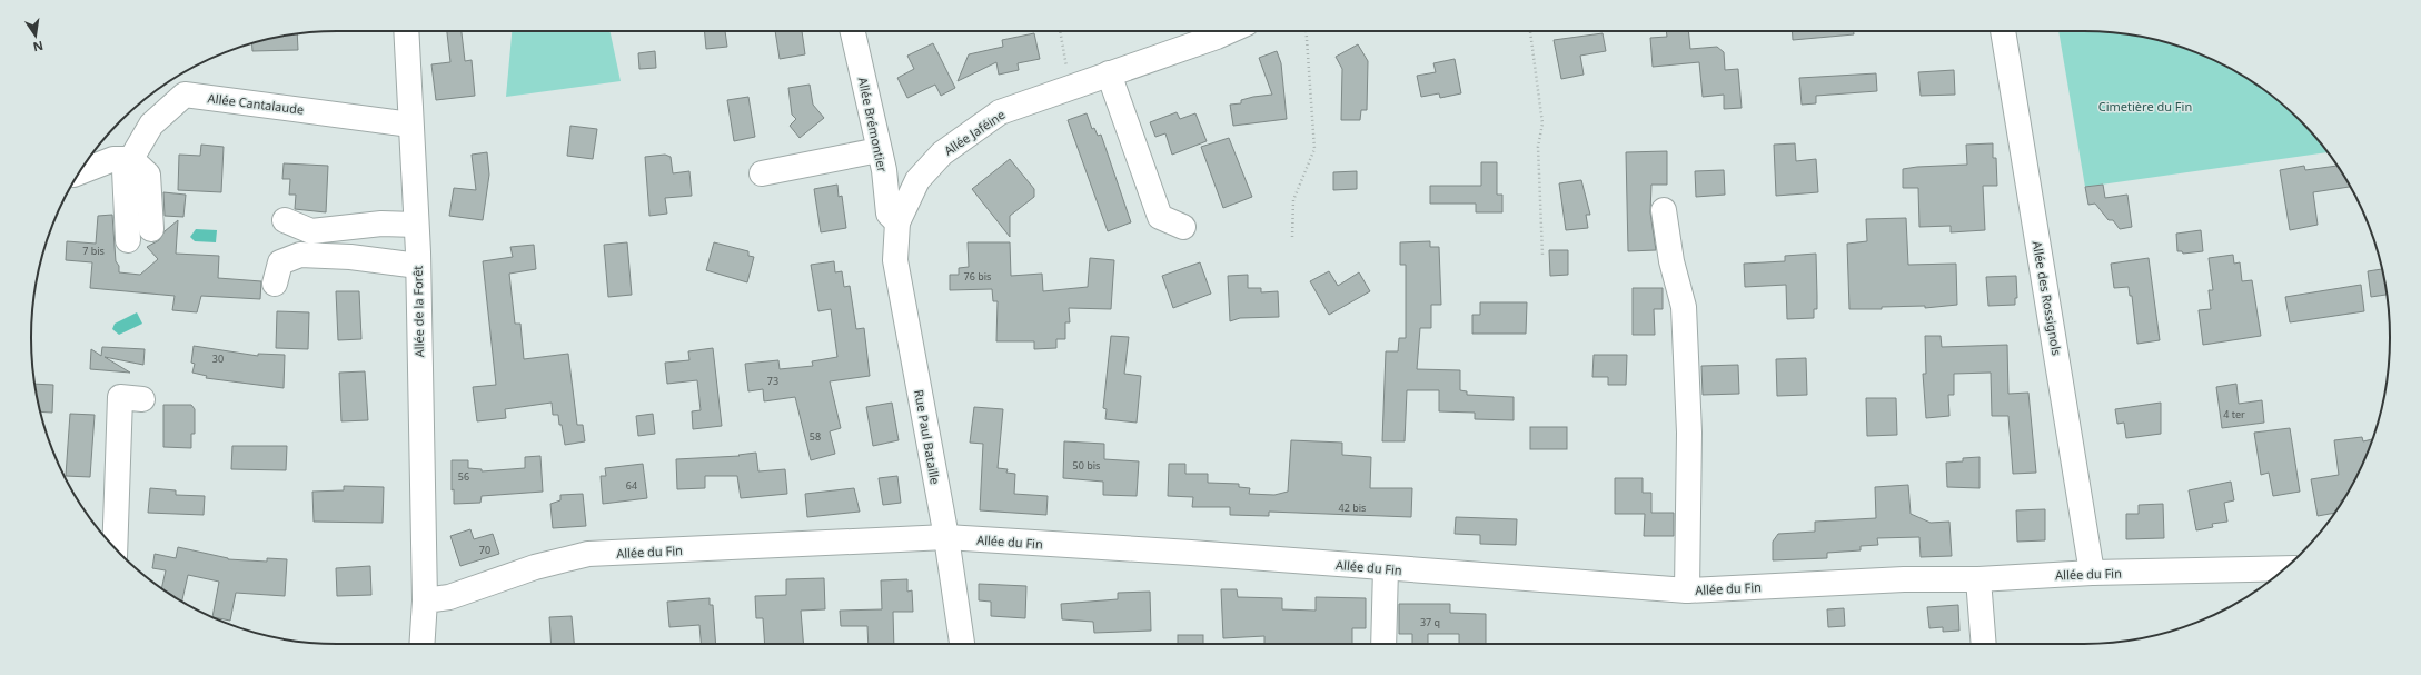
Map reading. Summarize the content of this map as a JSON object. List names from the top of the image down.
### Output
{
  "streets": {
    "street": [
      "Allée Cantalaude",
      "Allée Brémontier",
      "Allée Jaféine",
      "Allée des Rossignols",
      "Allée de la Forêt",
      "Rue Paul Bataille",
      "Allée du Fin"
    ]
  },
  "crossings": [
    ["Allée Cantalaude", "Allée de la Forêt"],
    ["Allée Brémontier", "Allée Jaféine"],
    ["Allée Brémontier", "Rue Paul Bataille"],
    ["Allée Jaféine", "Rue Paul Bataille"],
    ["Allée des Rossignols", "Allée du Fin"],
    ["Allée de la Forêt", "Allée du Fin"],
    ["Rue Paul Bataille", "Allée du Fin"]
  ],
  "parks": ["Cimetière du Fin"],
  "house_numbers": [
    "7 bis",
    "76 bis",
    "30",
    "73",
    "4 ter",
    "58",
    "50 bis",
    "56",
    "64",
    "42 bis",
    "70",
    "37 q"
  ],
  "north": "bottom"
}
